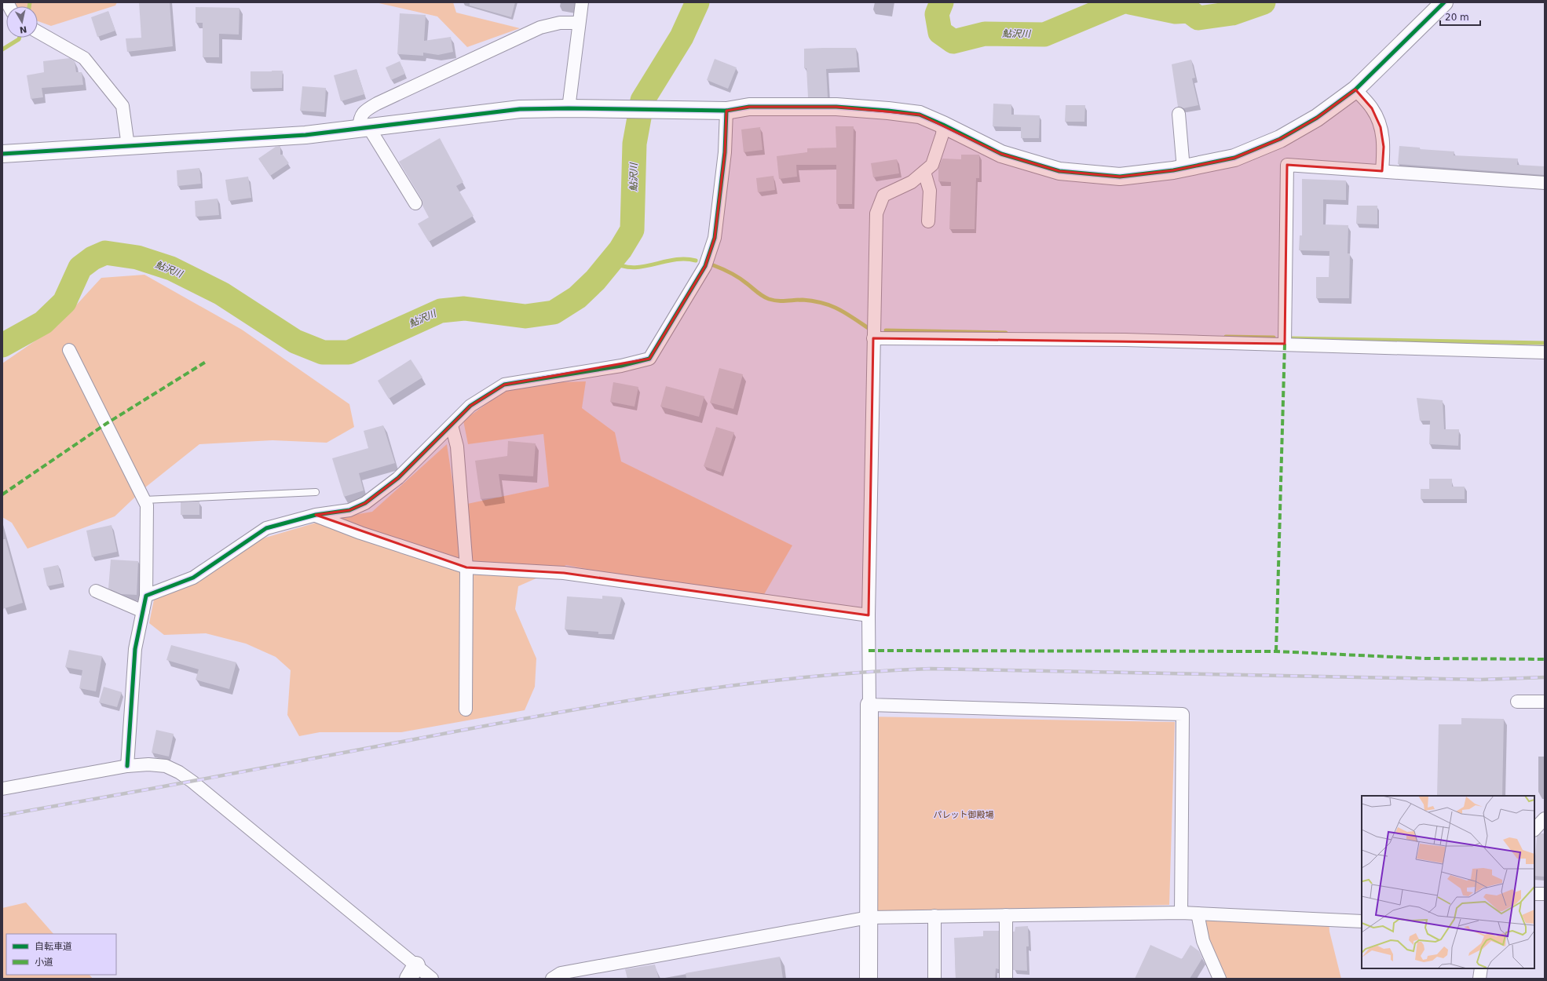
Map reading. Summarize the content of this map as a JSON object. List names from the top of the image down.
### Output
{
  "water": ["鮎沢川"],
  "parks": ["パレット御殿場"],
  "legend": ["自転車道", "小道"],
  "scale_bar": "20 m",
  "north": "bottom"
}
